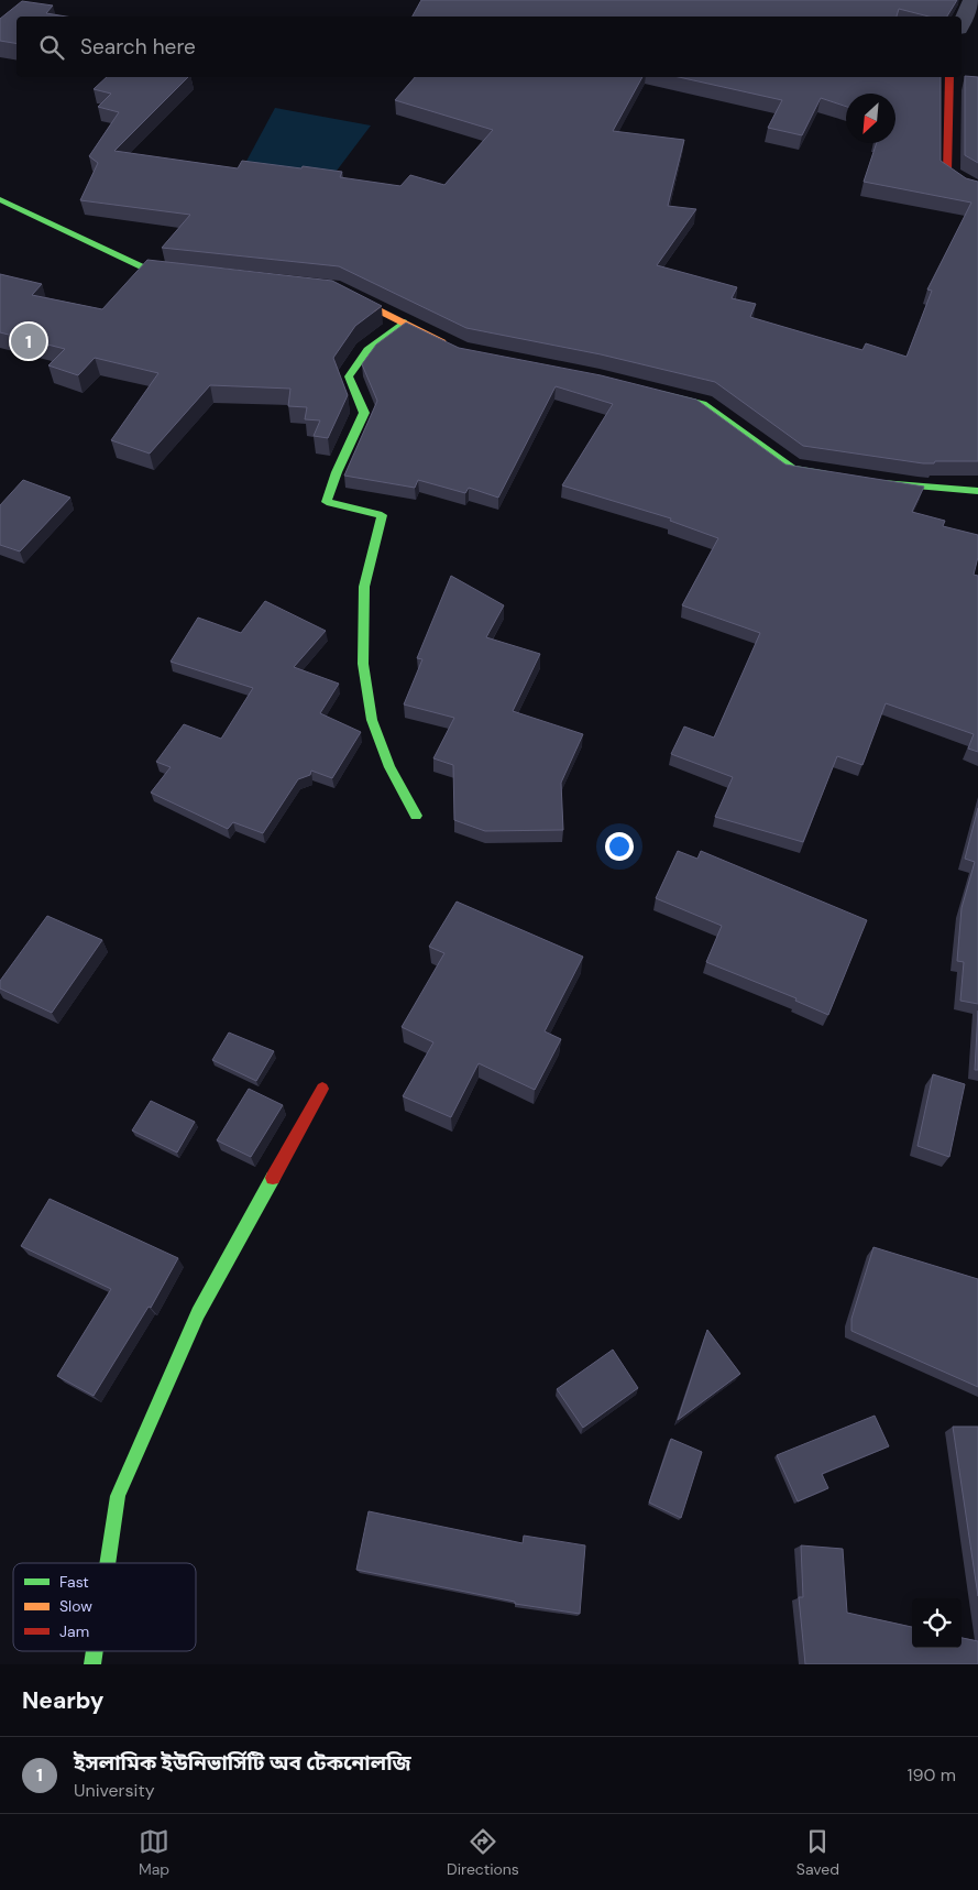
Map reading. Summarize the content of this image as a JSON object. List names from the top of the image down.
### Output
{
  "legend": ["Fast", "Slow", "Jam"],
  "north": "bottom left",
  "page": {
    "search": "Search here",
    "pins": "1",
    "heading": "Nearby",
    "list": [
      {
        "mark": "1",
        "name": "ইসলামিক ইউনিভার্সিটি অব টেকনোলজি",
        "note": "University",
        "value": "190 m"
      }
    ],
    "nav": ["Map", "Directions", "Saved"]
  }
}
